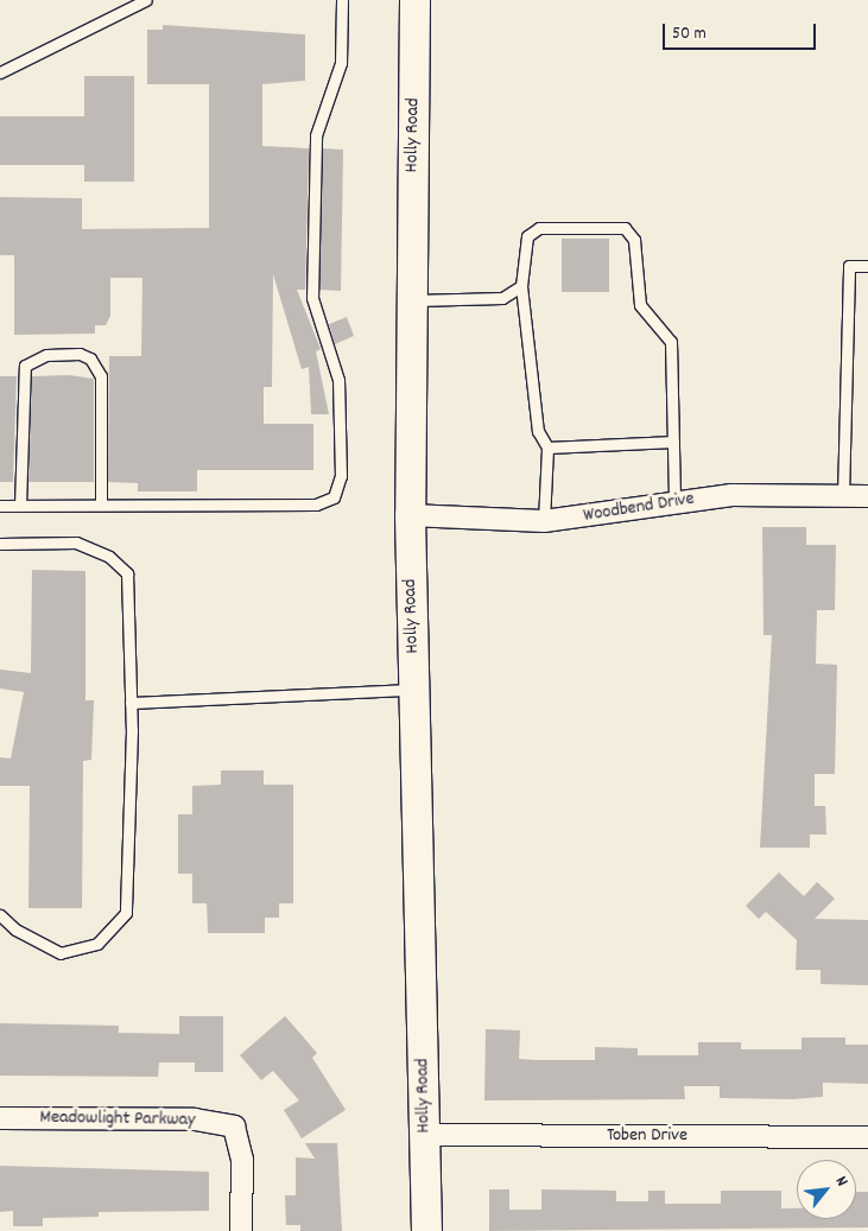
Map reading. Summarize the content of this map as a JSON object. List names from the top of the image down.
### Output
{
  "streets": {
    "main road": ["Holly Road"],
    "street": ["Woodbend Drive", "Meadowlight Parkway", "Toben Drive"]
  },
  "crossings": [
    ["Holly Road", "Woodbend Drive"],
    ["Holly Road", "Toben Drive"]
  ],
  "scale_bar": "50 m",
  "north": "top right"
}
